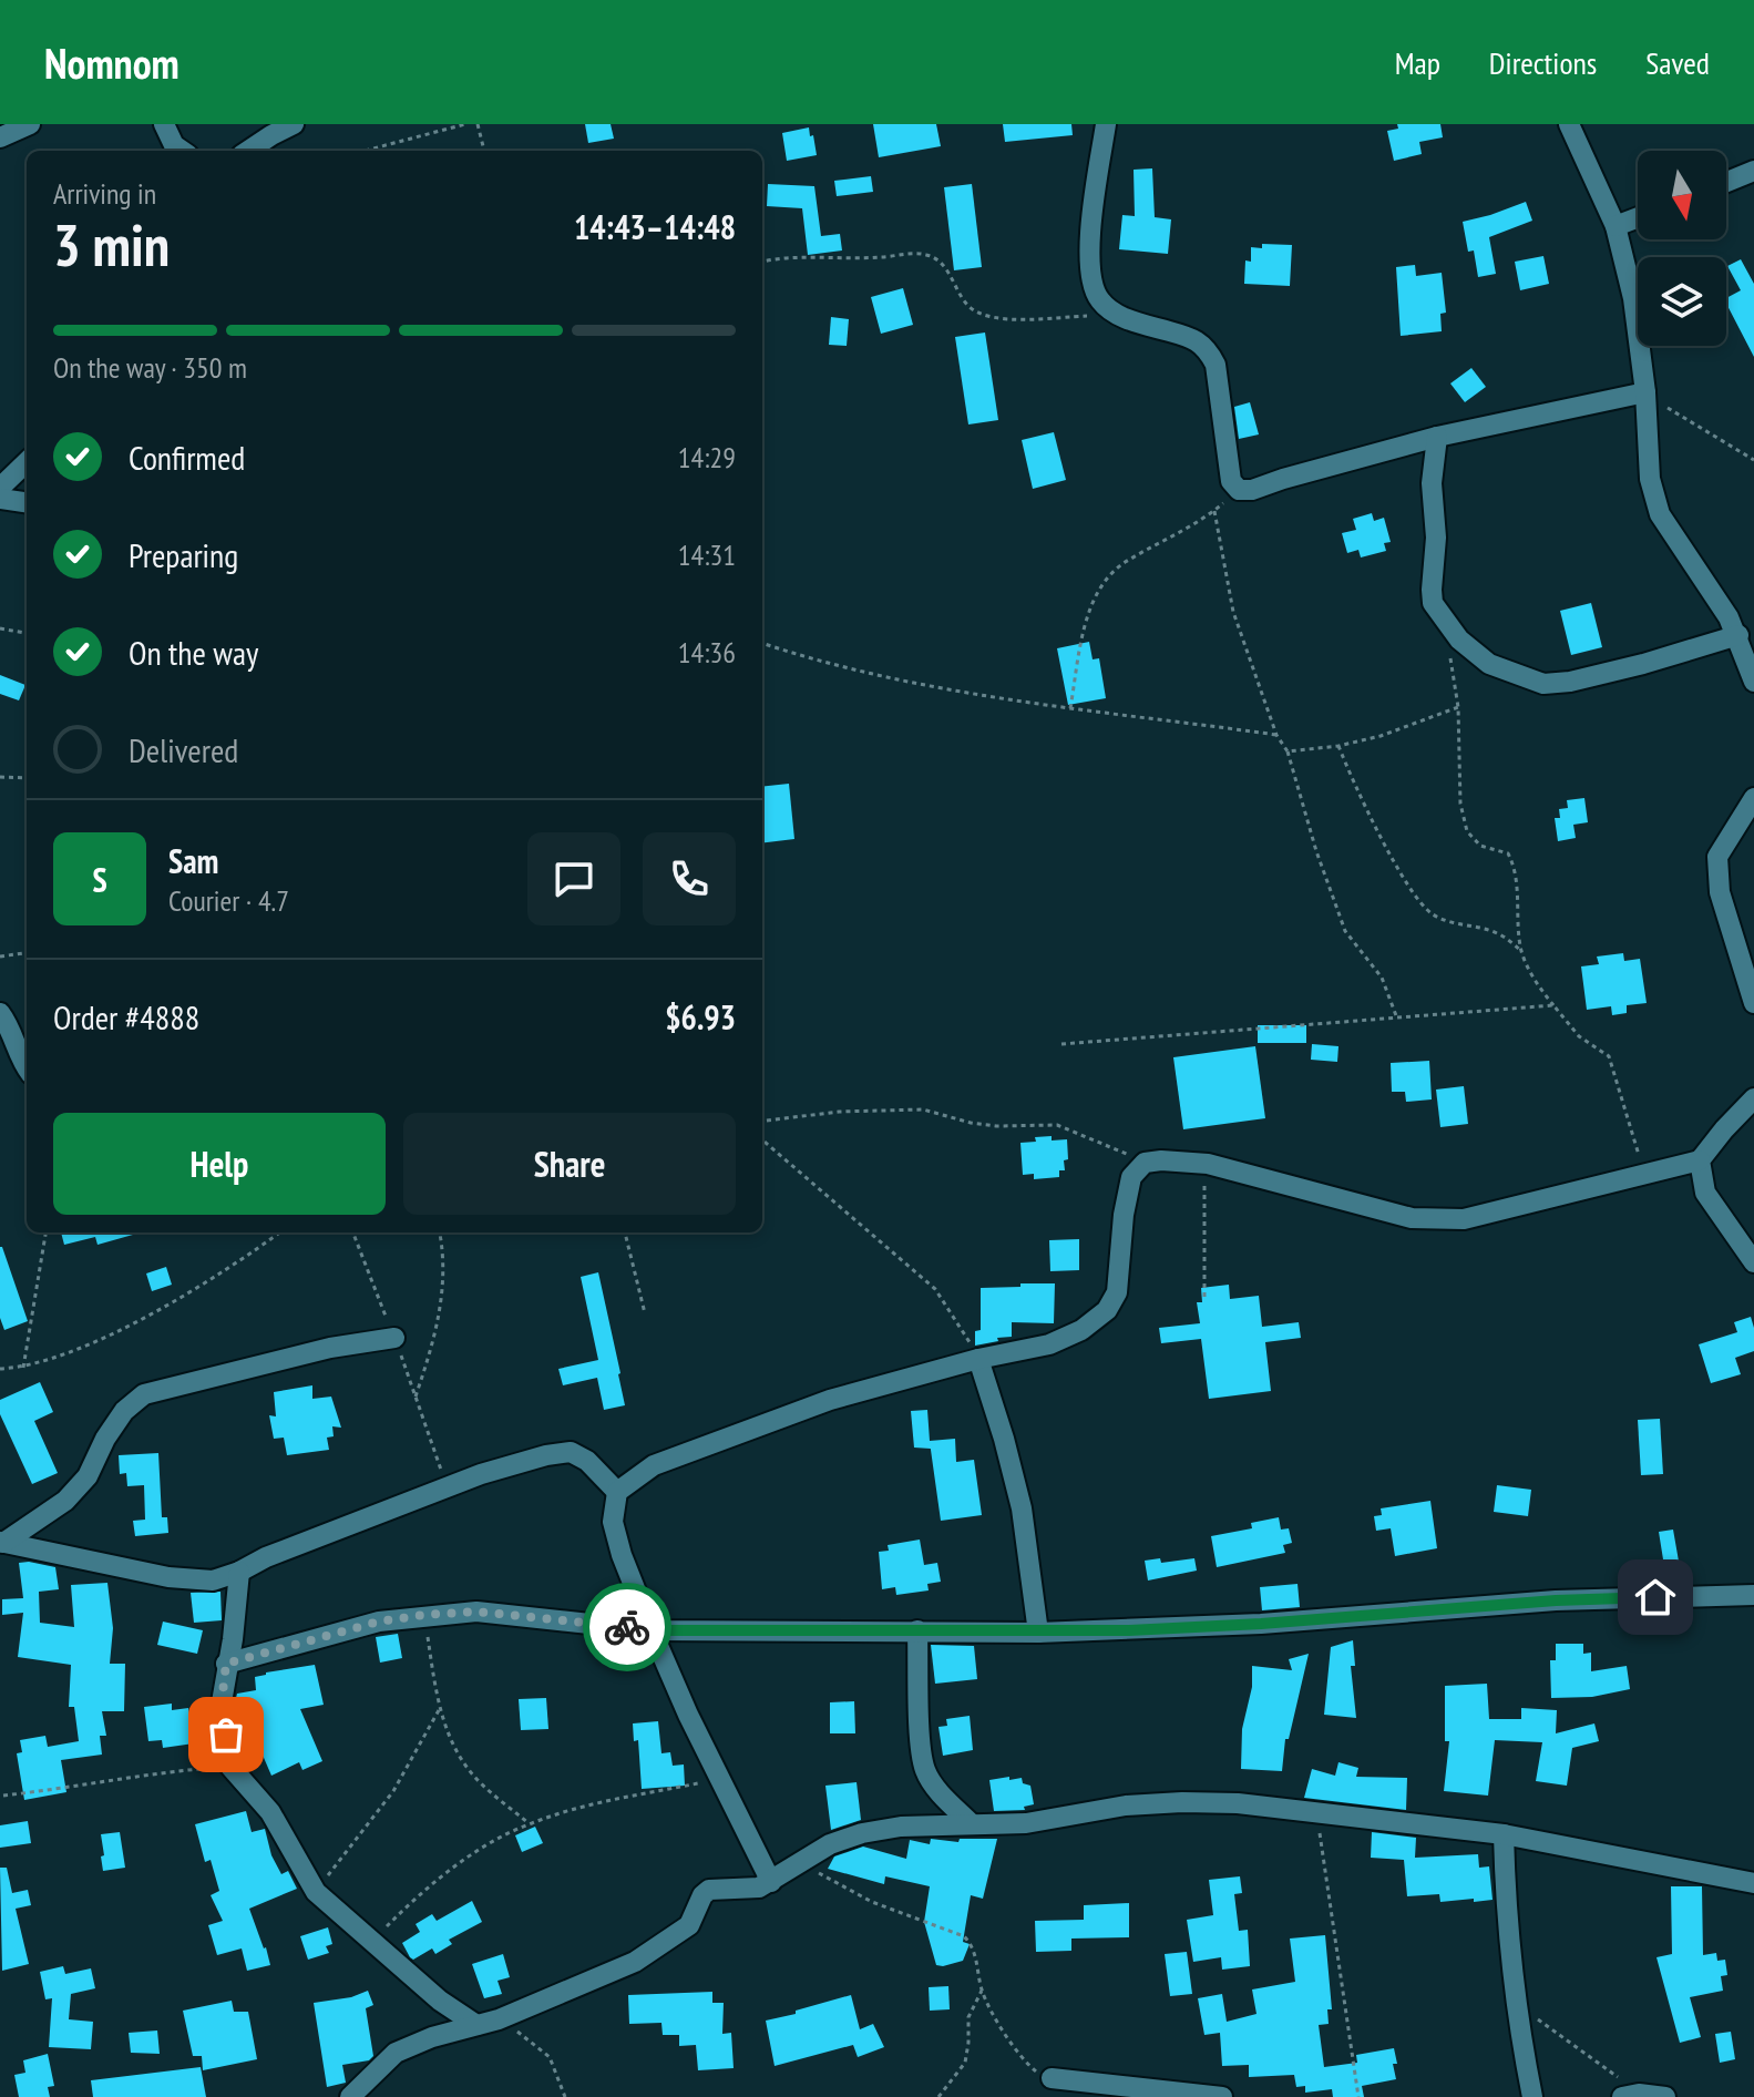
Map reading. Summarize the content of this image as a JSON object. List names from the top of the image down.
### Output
{
  "north": "bottom",
  "page": {
    "header": "Nomnom",
    "nav": ["Map", "Directions", "Saved"],
    "heading": ["3 min", "Arriving in", "14:43–14:48"],
    "panel": [
      "Sam",
      "Courier · 4.7",
      "Order #4888",
      "$6.93"
    ],
    "bar": "On the way · 350 m",
    "list": [
      ["Confirmed", "14:29"],
      ["Preparing", "14:31"],
      ["On the way", "14:36"],
      "Delivered"
    ],
    "round": "S",
    "buttons": ["Help", "Share"]
  }
}
